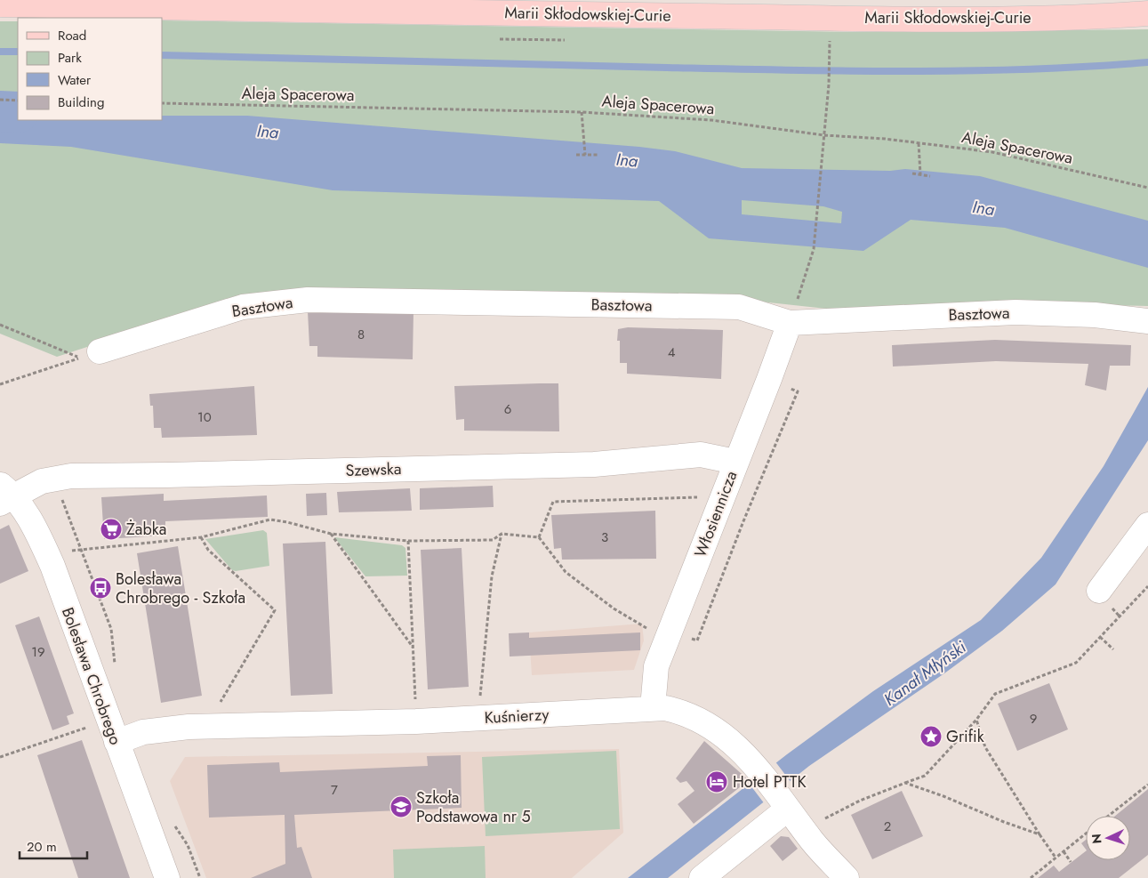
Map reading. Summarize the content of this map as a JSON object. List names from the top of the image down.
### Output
{
  "streets": {
    "main road": ["Marii Skłodowskiej-Curie"],
    "street": [
      "Basztowa",
      "Szewska",
      "Włosiennicza",
      "Bolesława Chrobrego",
      "Kuśnierzy"
    ],
    "path": ["Aleja Spacerowa"]
  },
  "crossings": [
    ["Basztowa", "Włosiennicza"],
    ["Szewska", "Włosiennicza"],
    ["Szewska", "Bolesława Chrobrego"],
    ["Włosiennicza", "Kuśnierzy"],
    ["Bolesława Chrobrego", "Kuśnierzy"]
  ],
  "water": ["Ina", "Kanał Młyński"],
  "places": {
    "supermarket": ["Żabka"],
    "bus stop": ["Bolesława Chrobrego - Szkoła"],
    "place": ["Grifik"],
    "hotel": ["Hotel PTTK"],
    "school or university": ["Szkoła Podstawowa nr 5"]
  },
  "house_numbers": [
    "8",
    "4",
    "6",
    "10",
    "3",
    "19",
    "9",
    "7",
    "2"
  ],
  "legend": [
    "Road",
    "Park",
    "Water",
    "Building"
  ],
  "scale_bar": "20 m",
  "north": "left"
}
